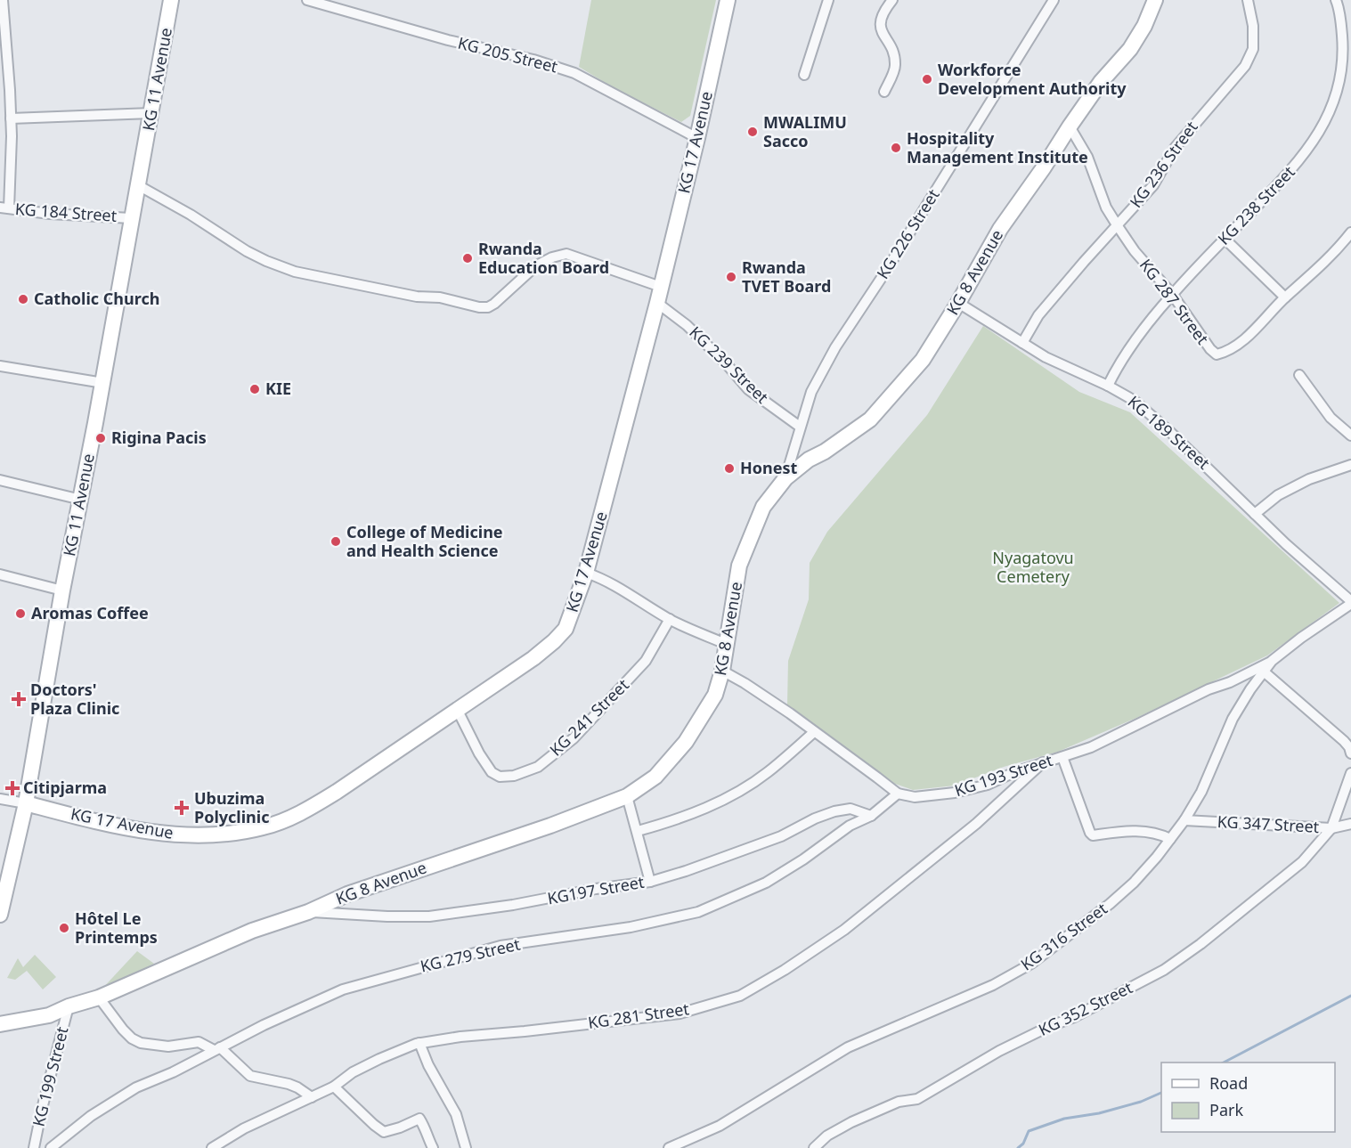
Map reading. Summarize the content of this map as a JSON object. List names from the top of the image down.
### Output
{
  "streets": {
    "street": [
      "KG 205 Street",
      "KG 11 Avenue",
      "KG 17 Avenue",
      "KG 236 Street",
      "KG 238 Street",
      "KG 184 Street",
      "KG 226 Street",
      "KG 8 Avenue",
      "KG 287 Street",
      "KG 239 Street",
      "KG 189 Street",
      "KG 241 Street",
      "KG 193 Street",
      "KG 347 Street",
      "KG197 Street",
      "KG 316 Street",
      "KG 279 Street",
      "KG 352 Street",
      "KG 281 Street",
      "KG 199 Street"
    ]
  },
  "crossings": [
    ["KG 205 Street", "KG 17 Avenue"],
    ["KG 11 Avenue", "KG 17 Avenue"],
    ["KG 11 Avenue", "KG 184 Street"],
    ["KG 17 Avenue", "KG 239 Street"],
    ["KG 17 Avenue", "KG 241 Street"],
    ["KG 236 Street", "KG 287 Street"],
    ["KG 236 Street", "KG 189 Street"],
    ["KG 238 Street", "KG 287 Street"],
    ["KG 238 Street", "KG 189 Street"],
    ["KG 226 Street", "KG 8 Avenue"],
    ["KG 226 Street", "KG 239 Street"],
    ["KG 8 Avenue", "KG 287 Street"],
    ["KG 8 Avenue", "KG 189 Street"],
    ["KG 8 Avenue", "KG197 Street"],
    ["KG 8 Avenue", "KG 199 Street"],
    ["KG 189 Street", "KG 316 Street"],
    ["KG 193 Street", "KG 316 Street"],
    ["KG 193 Street", "KG 279 Street"],
    ["KG 193 Street", "KG 281 Street"],
    ["KG 347 Street", "KG 316 Street"],
    ["KG 347 Street", "KG 352 Street"],
    ["KG197 Street", "KG 279 Street"]
  ],
  "parks": ["Nyagatovu Cemetery"],
  "places": {
    "other": [
      "Workforce Development Authority",
      "MWALIMU Sacco",
      "Hospitality Management Institute",
      "Rwanda Education Board",
      "Rwanda TVET Board",
      "Catholic Church",
      "KIE",
      "Rigina Pacis",
      "Honest",
      "College of Medicine and Health Science",
      "Aromas Coffee",
      "Hôtel Le Printemps"
    ],
    "health": ["Doctors' Plaza Clinic", "Citipjarma", "Ubuzima Polyclinic"]
  },
  "legend": ["Road", "Park"]
}
